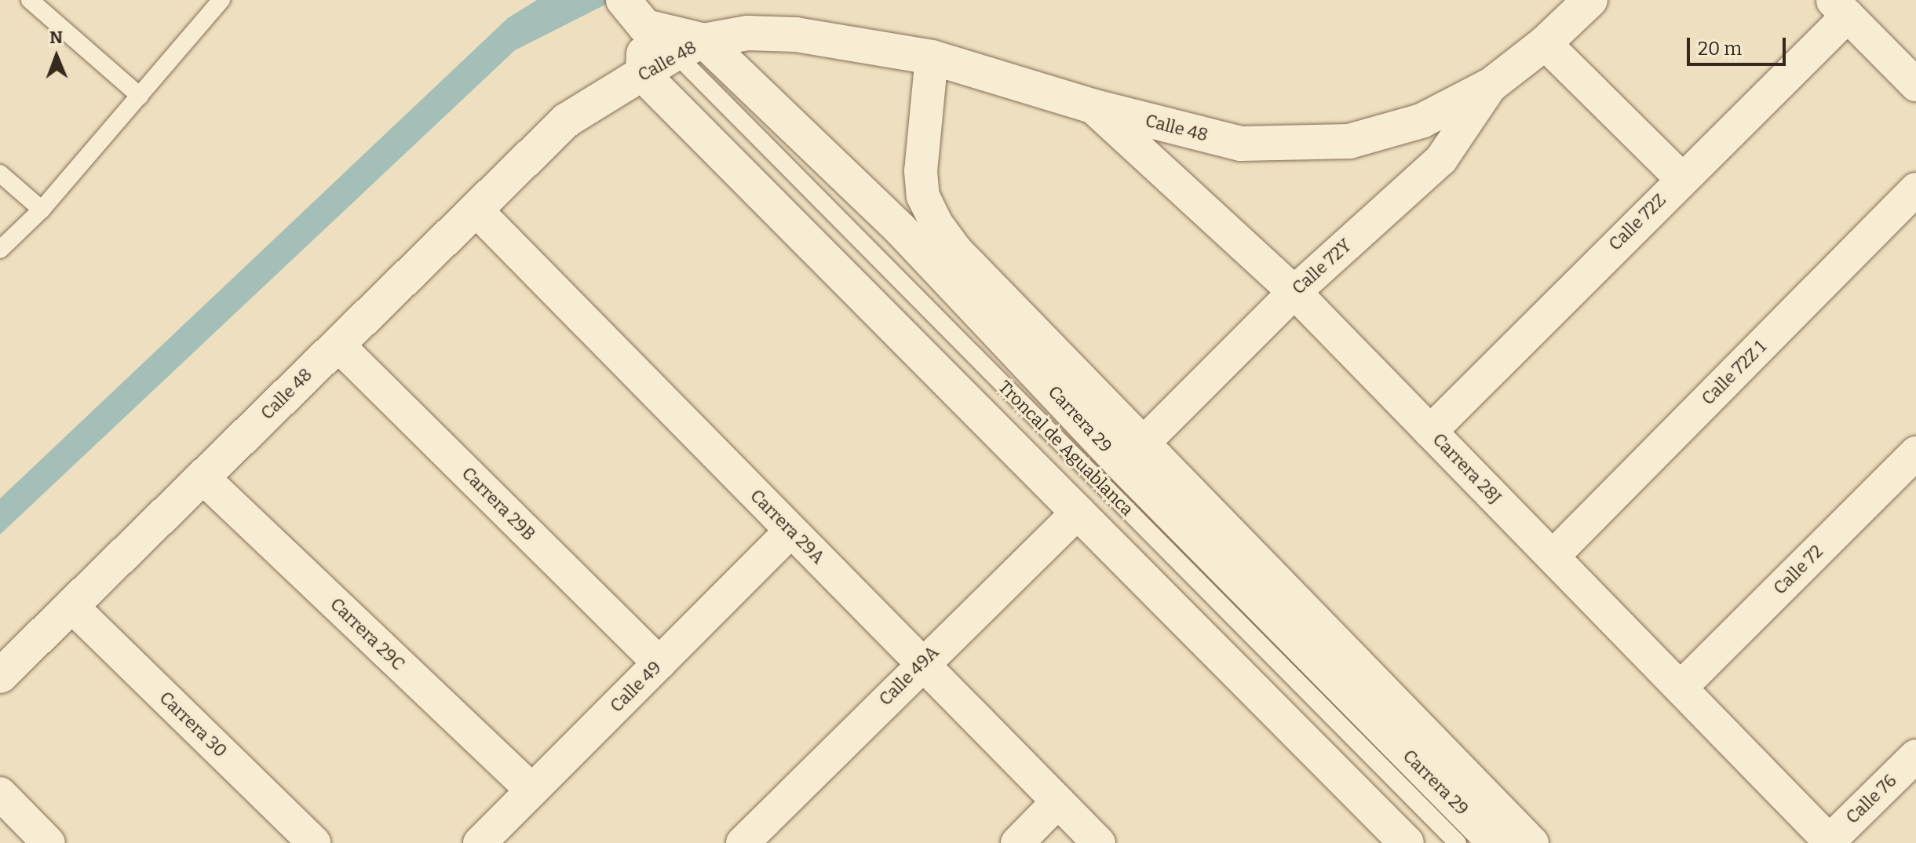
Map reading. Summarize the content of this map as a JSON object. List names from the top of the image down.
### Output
{
  "streets": {
    "street": [
      "Calle 48",
      "Calle 72Z",
      "Calle 72Y",
      "Calle 72Z 1",
      "Carrera 29",
      "Carrera 28J",
      "Carrera 29B",
      "Carrera 29A",
      "Calle 72",
      "Carrera 29C",
      "Calle 49A",
      "Calle 49",
      "Carrera 30",
      "Calle 76"
    ],
    "lane": ["Troncal de Aguablanca"]
  },
  "crossings": [
    ["Calle 48", "Calle 72Y"],
    ["Calle 48", "Carrera 29"],
    ["Calle 48", "Troncal de Aguablanca"],
    ["Calle 48", "Carrera 28J"],
    ["Calle 48", "Carrera 29B"],
    ["Calle 48", "Carrera 29A"],
    ["Calle 48", "Carrera 29C"],
    ["Calle 48", "Carrera 30"],
    ["Calle 72Z", "Carrera 28J"],
    ["Calle 72Y", "Carrera 28J"],
    ["Calle 72Z 1", "Carrera 28J"],
    ["Carrera 29", "Troncal de Aguablanca"],
    ["Carrera 28J", "Calle 72"],
    ["Carrera 28J", "Calle 76"],
    ["Carrera 29B", "Calle 49"],
    ["Carrera 29A", "Calle 49A"],
    ["Carrera 29A", "Calle 49"],
    ["Carrera 29C", "Calle 49"]
  ],
  "scale_bar": "20 m",
  "north": "top"
}
